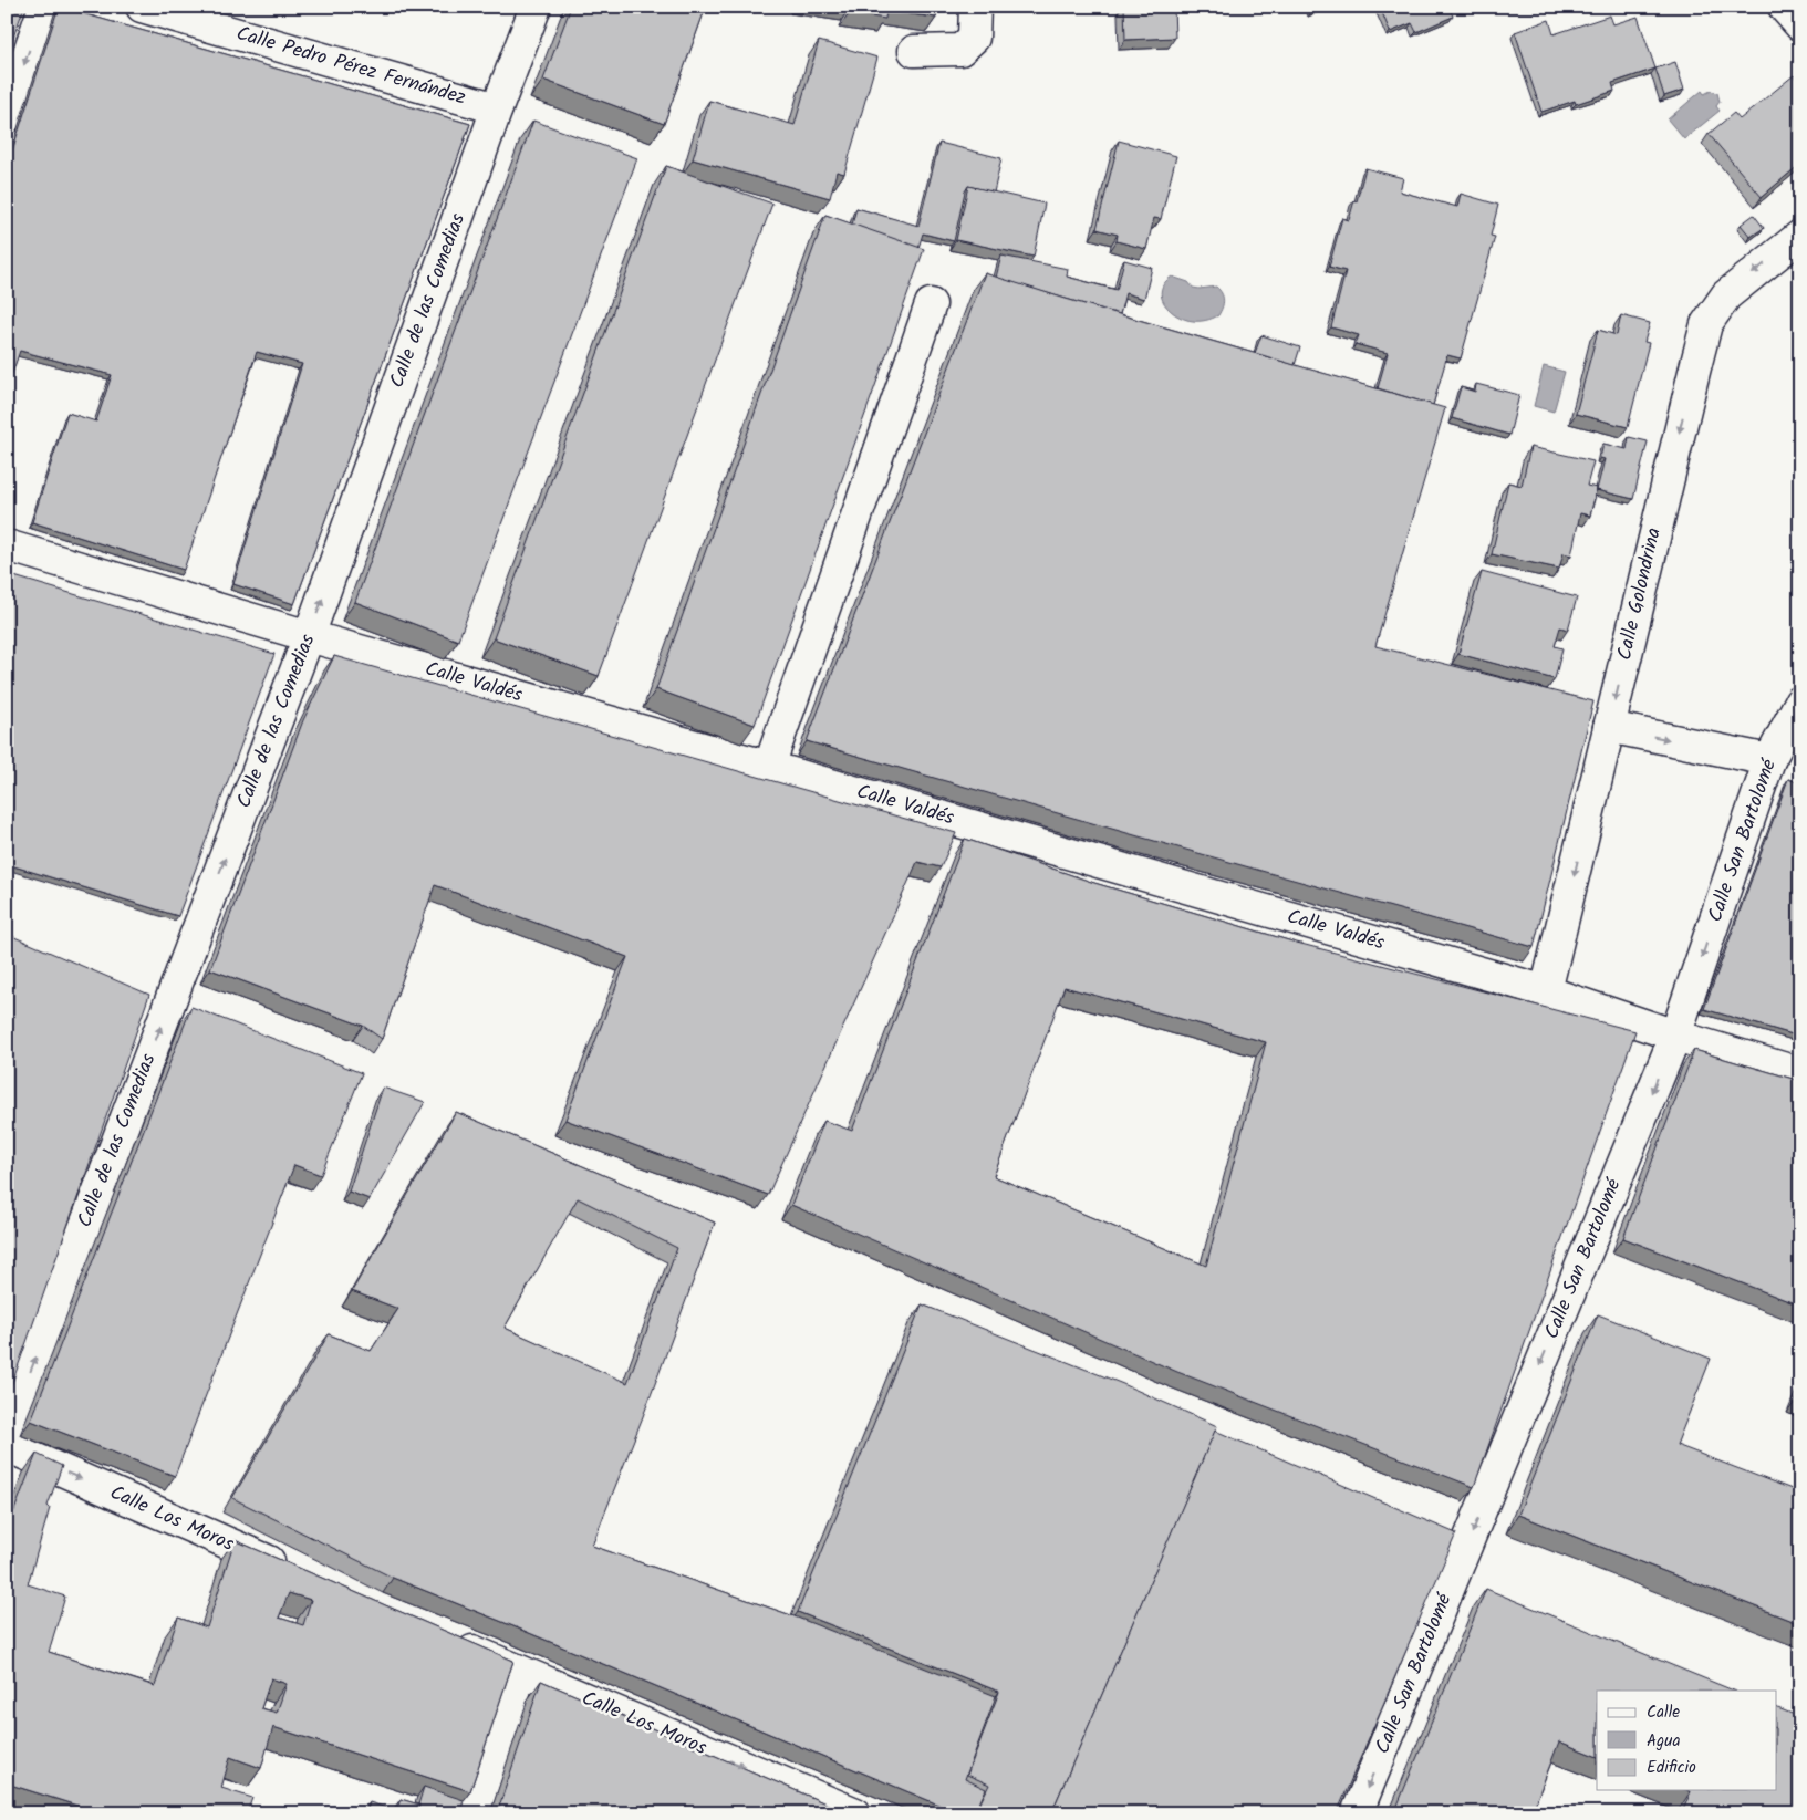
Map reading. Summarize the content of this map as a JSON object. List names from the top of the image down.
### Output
{
  "streets": {
    "street": [
      "Calle Pedro Pérez Fernández",
      "Calle de las Comedias",
      "Calle Golondrina",
      "Calle Valdés",
      "Calle San Bartolomé",
      "Calle Los Moros"
    ]
  },
  "crossings": [
    ["Calle Pedro Pérez Fernández", "Calle de las Comedias"],
    ["Calle de las Comedias", "Calle Valdés"],
    ["Calle Golondrina", "Calle Valdés"],
    ["Calle Valdés", "Calle San Bartolomé"]
  ],
  "one_way": [
    "Calle de las Comedias",
    "Calle Golondrina",
    "Calle San Bartolomé",
    "Calle Los Moros"
  ],
  "legend": ["Calle", "Agua", "Edificio"]
}
